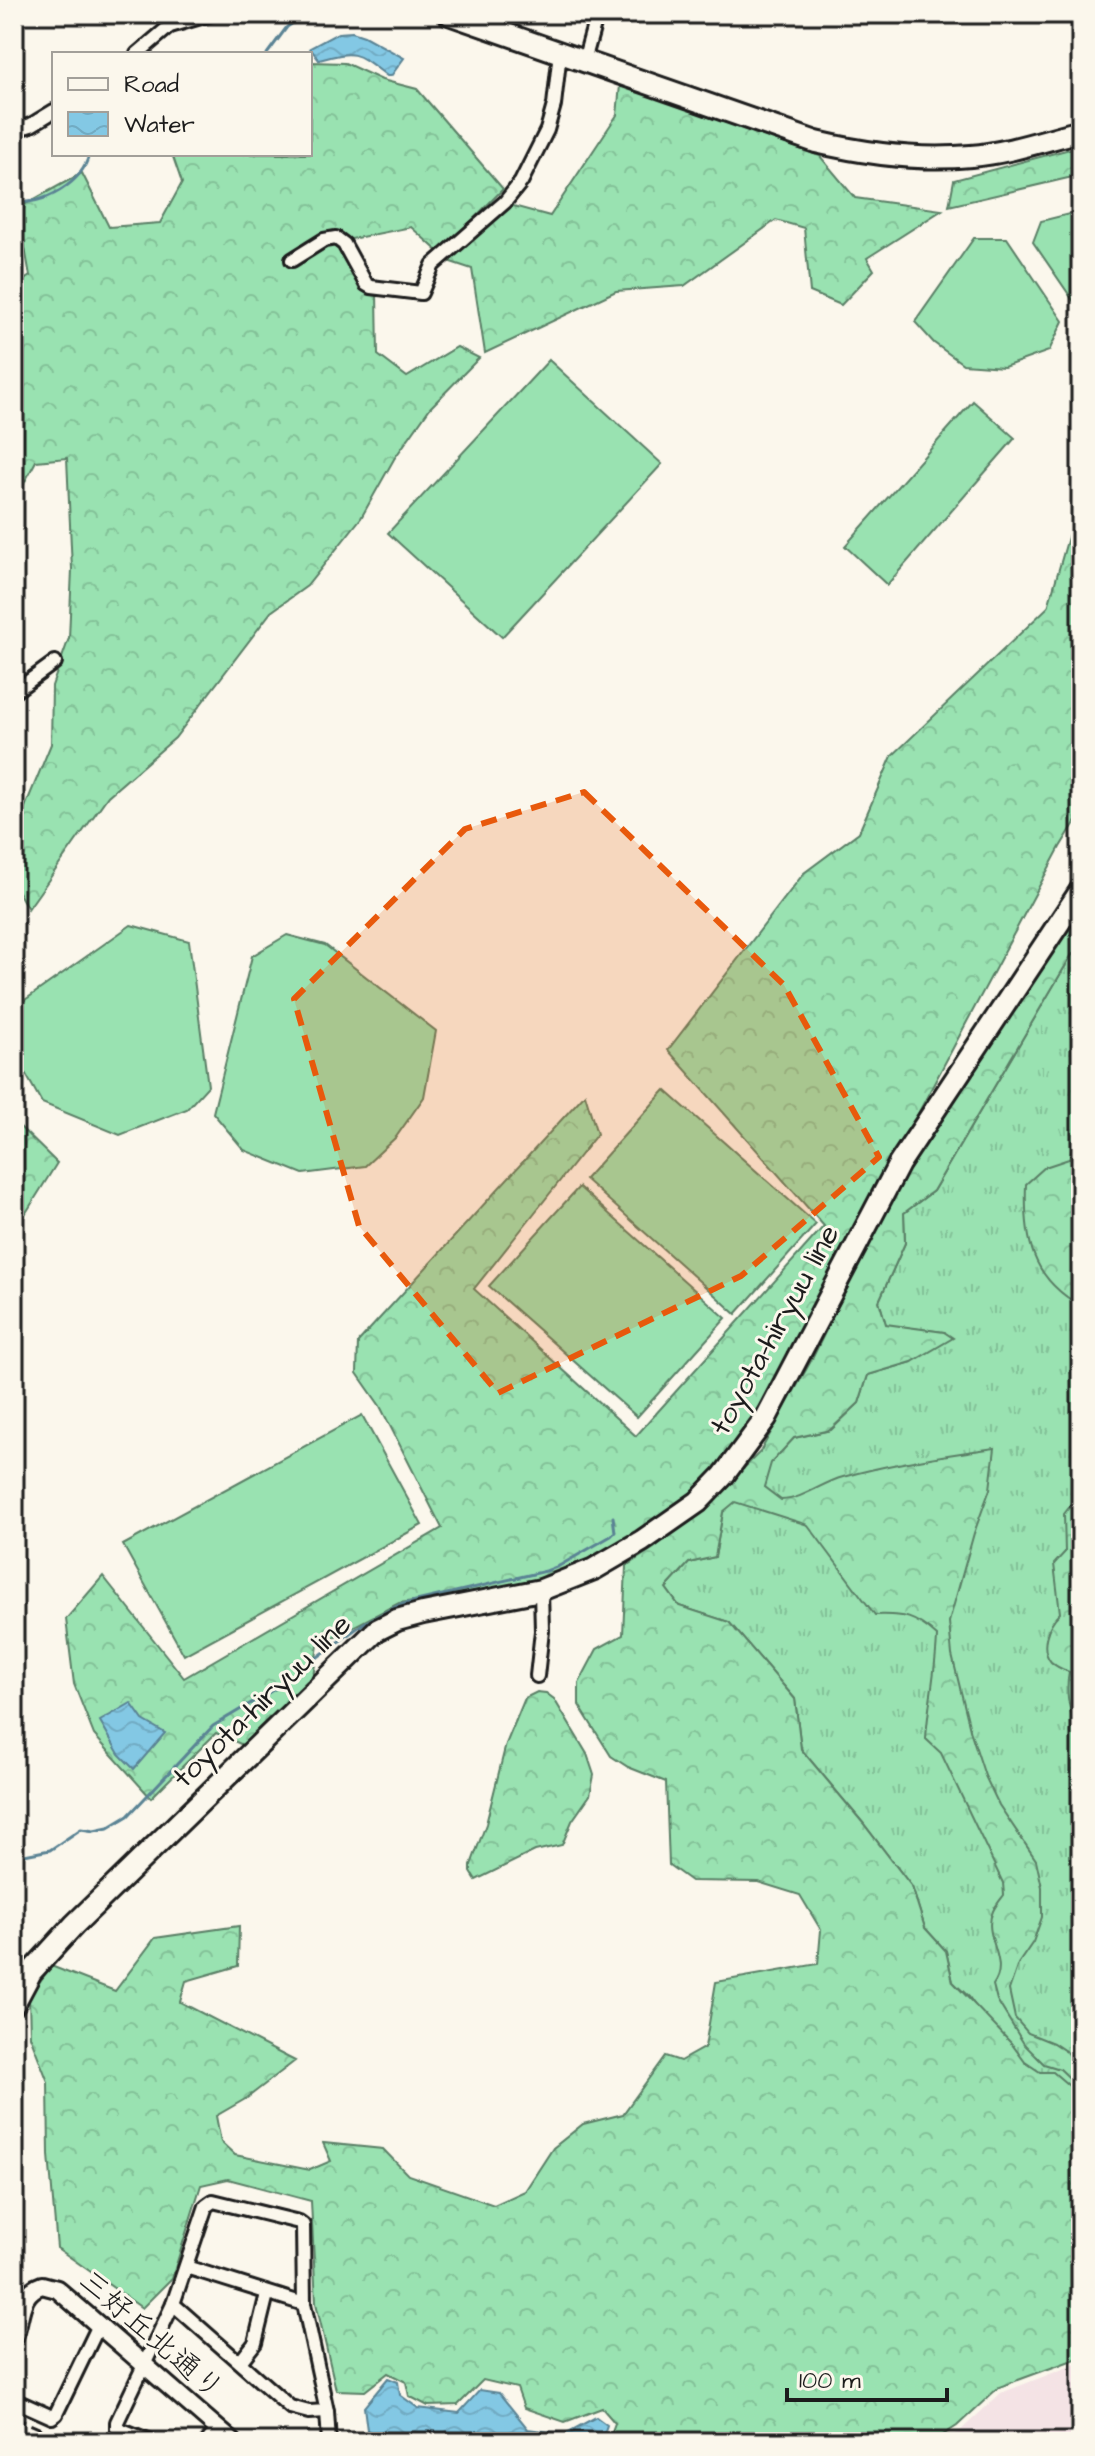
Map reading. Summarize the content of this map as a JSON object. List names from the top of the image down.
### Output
{
  "streets": {
    "main road": ["toyota-hiryuu line"],
    "street": ["三好丘北通り"]
  },
  "legend": ["Road", "Water"],
  "scale_bar": "100 m"
}
